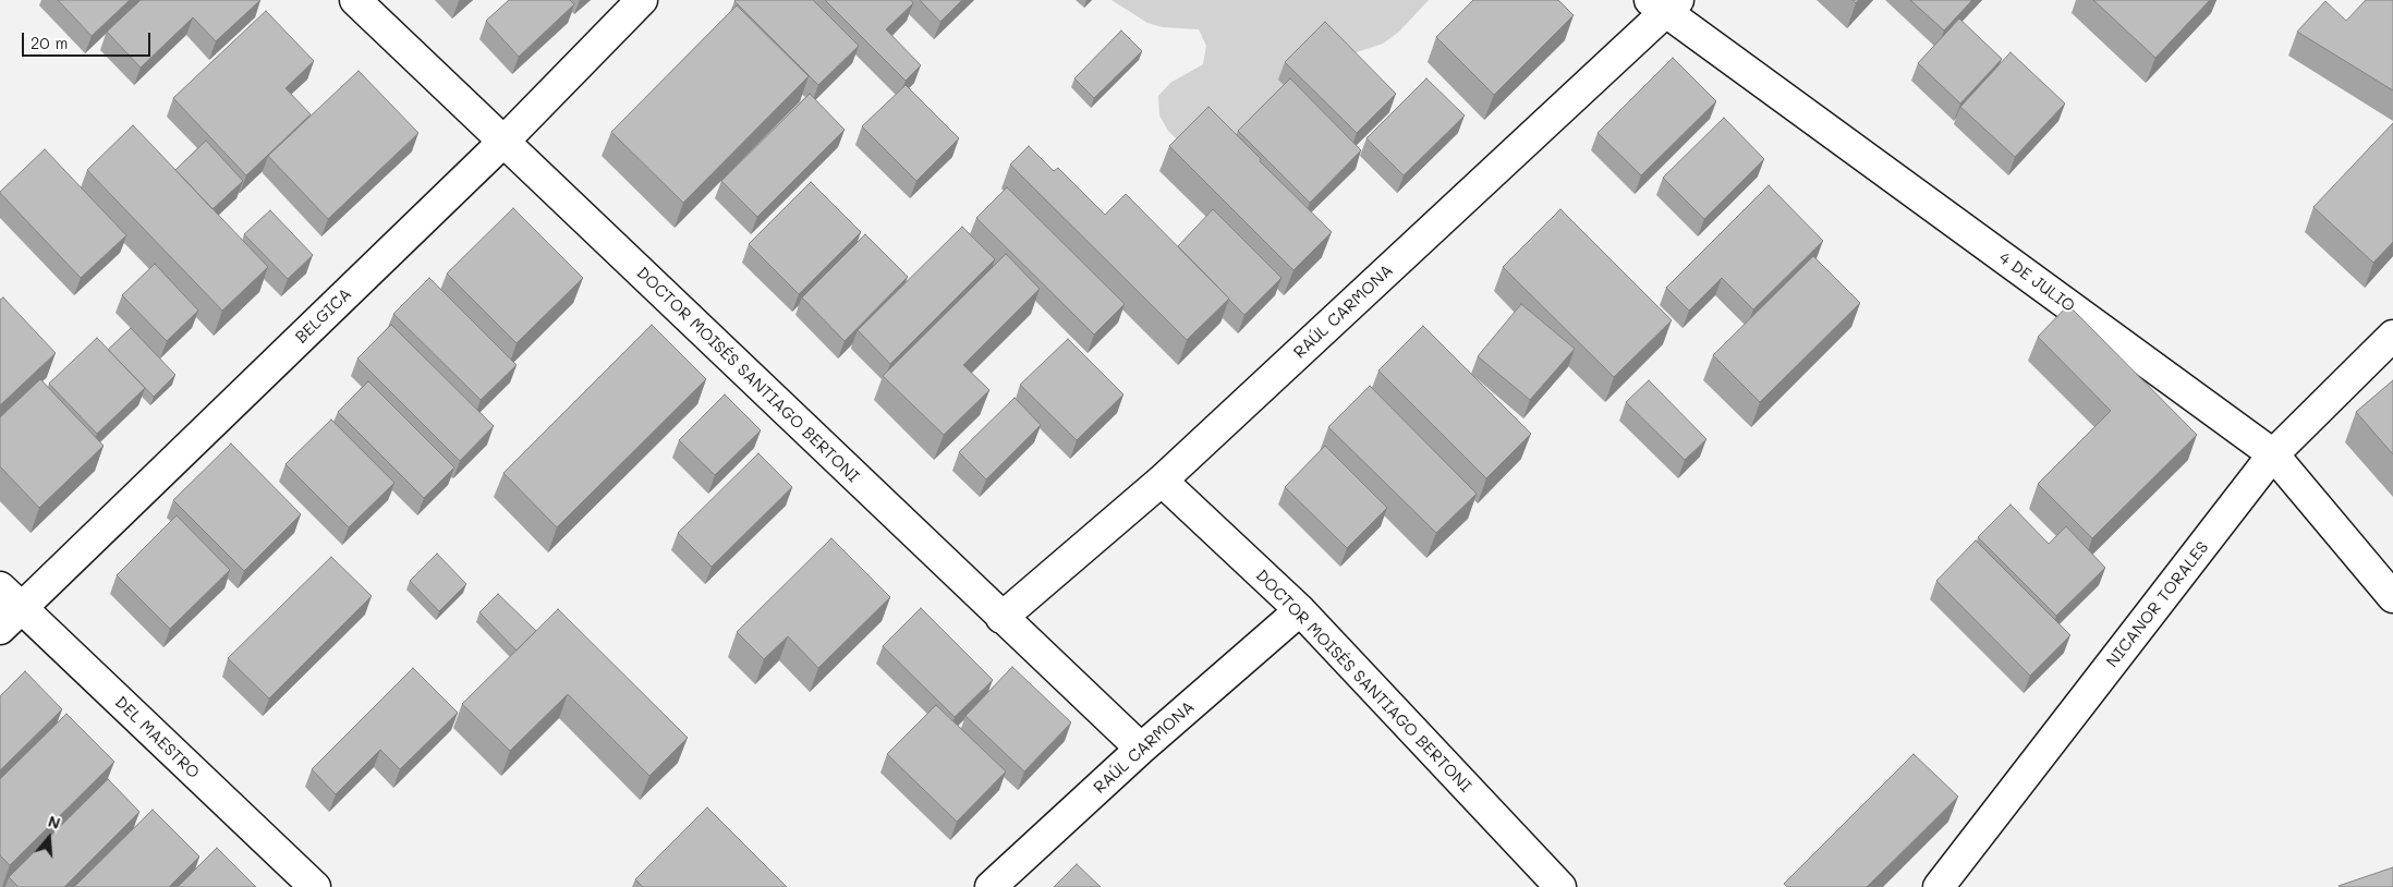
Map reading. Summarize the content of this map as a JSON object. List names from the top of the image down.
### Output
{
  "streets": {
    "street": [
      "4 DE JULIO",
      "RAÚL CARMONA",
      "BELGICA",
      "DOCTOR MOISÉS SANTIAGO BERTONI",
      "NICANOR TORALES",
      "DEL MAESTRO"
    ]
  },
  "crossings": [
    ["4 DE JULIO", "RAÚL CARMONA"],
    ["4 DE JULIO", "NICANOR TORALES"],
    ["RAÚL CARMONA", "DOCTOR MOISÉS SANTIAGO BERTONI"],
    ["BELGICA", "DOCTOR MOISÉS SANTIAGO BERTONI"],
    ["BELGICA", "DEL MAESTRO"]
  ],
  "scale_bar": "20 m",
  "north": "top"
}
